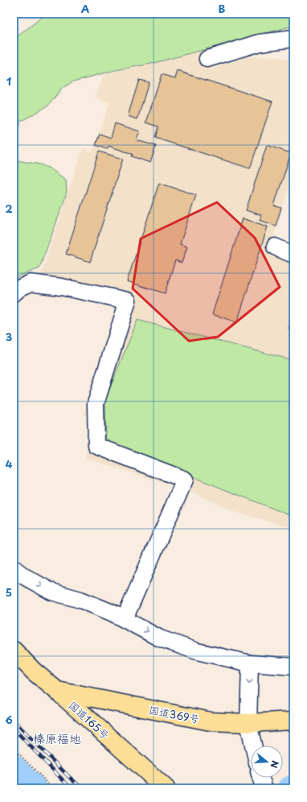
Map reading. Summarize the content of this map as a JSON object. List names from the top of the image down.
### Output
{
  "streets": {
    "highway": ["国道369号", "国道165号"]
  },
  "crossings": [
    ["国道369号", "国道165号"]
  ],
  "districts": ["榛原福地"],
  "north": "right",
  "grid": {
    "columns": ["A", "B"],
    "rows": [
      "1",
      "2",
      "3",
      "4",
      "5",
      "6"
    ]
  }
}
